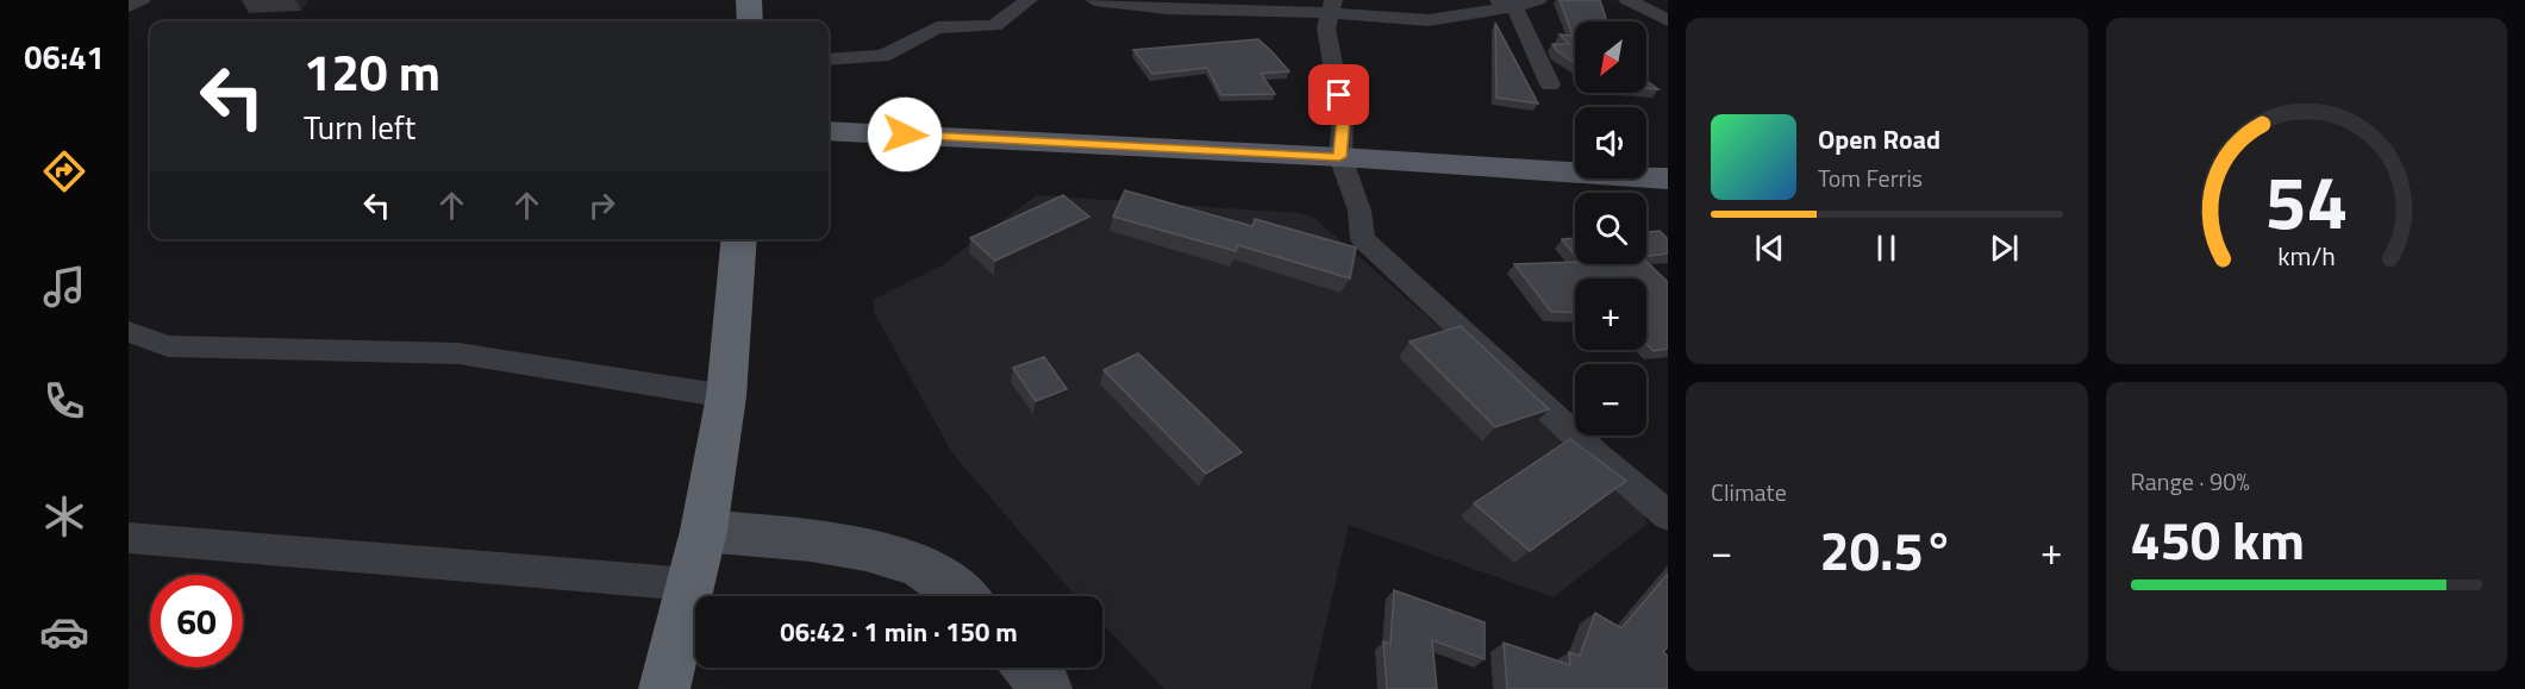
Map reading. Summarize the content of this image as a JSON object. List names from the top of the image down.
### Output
{
  "north": "bottom left",
  "page": {
    "tabs": "06:41",
    "map_buttons": ["+", "−"],
    "turn": ["120 m", "Turn left"],
    "song": ["Open Road", "Tom Ferris"],
    "tile": [
      "Climate",
      ["Range · 90%", "450 km"]
    ],
    "heat": ["−", "20.5°", "+"],
    "limit": "60",
    "trip": "06:42 · 1 min · 150 m",
    "gauge": ["54", "km/h"]
  }
}
